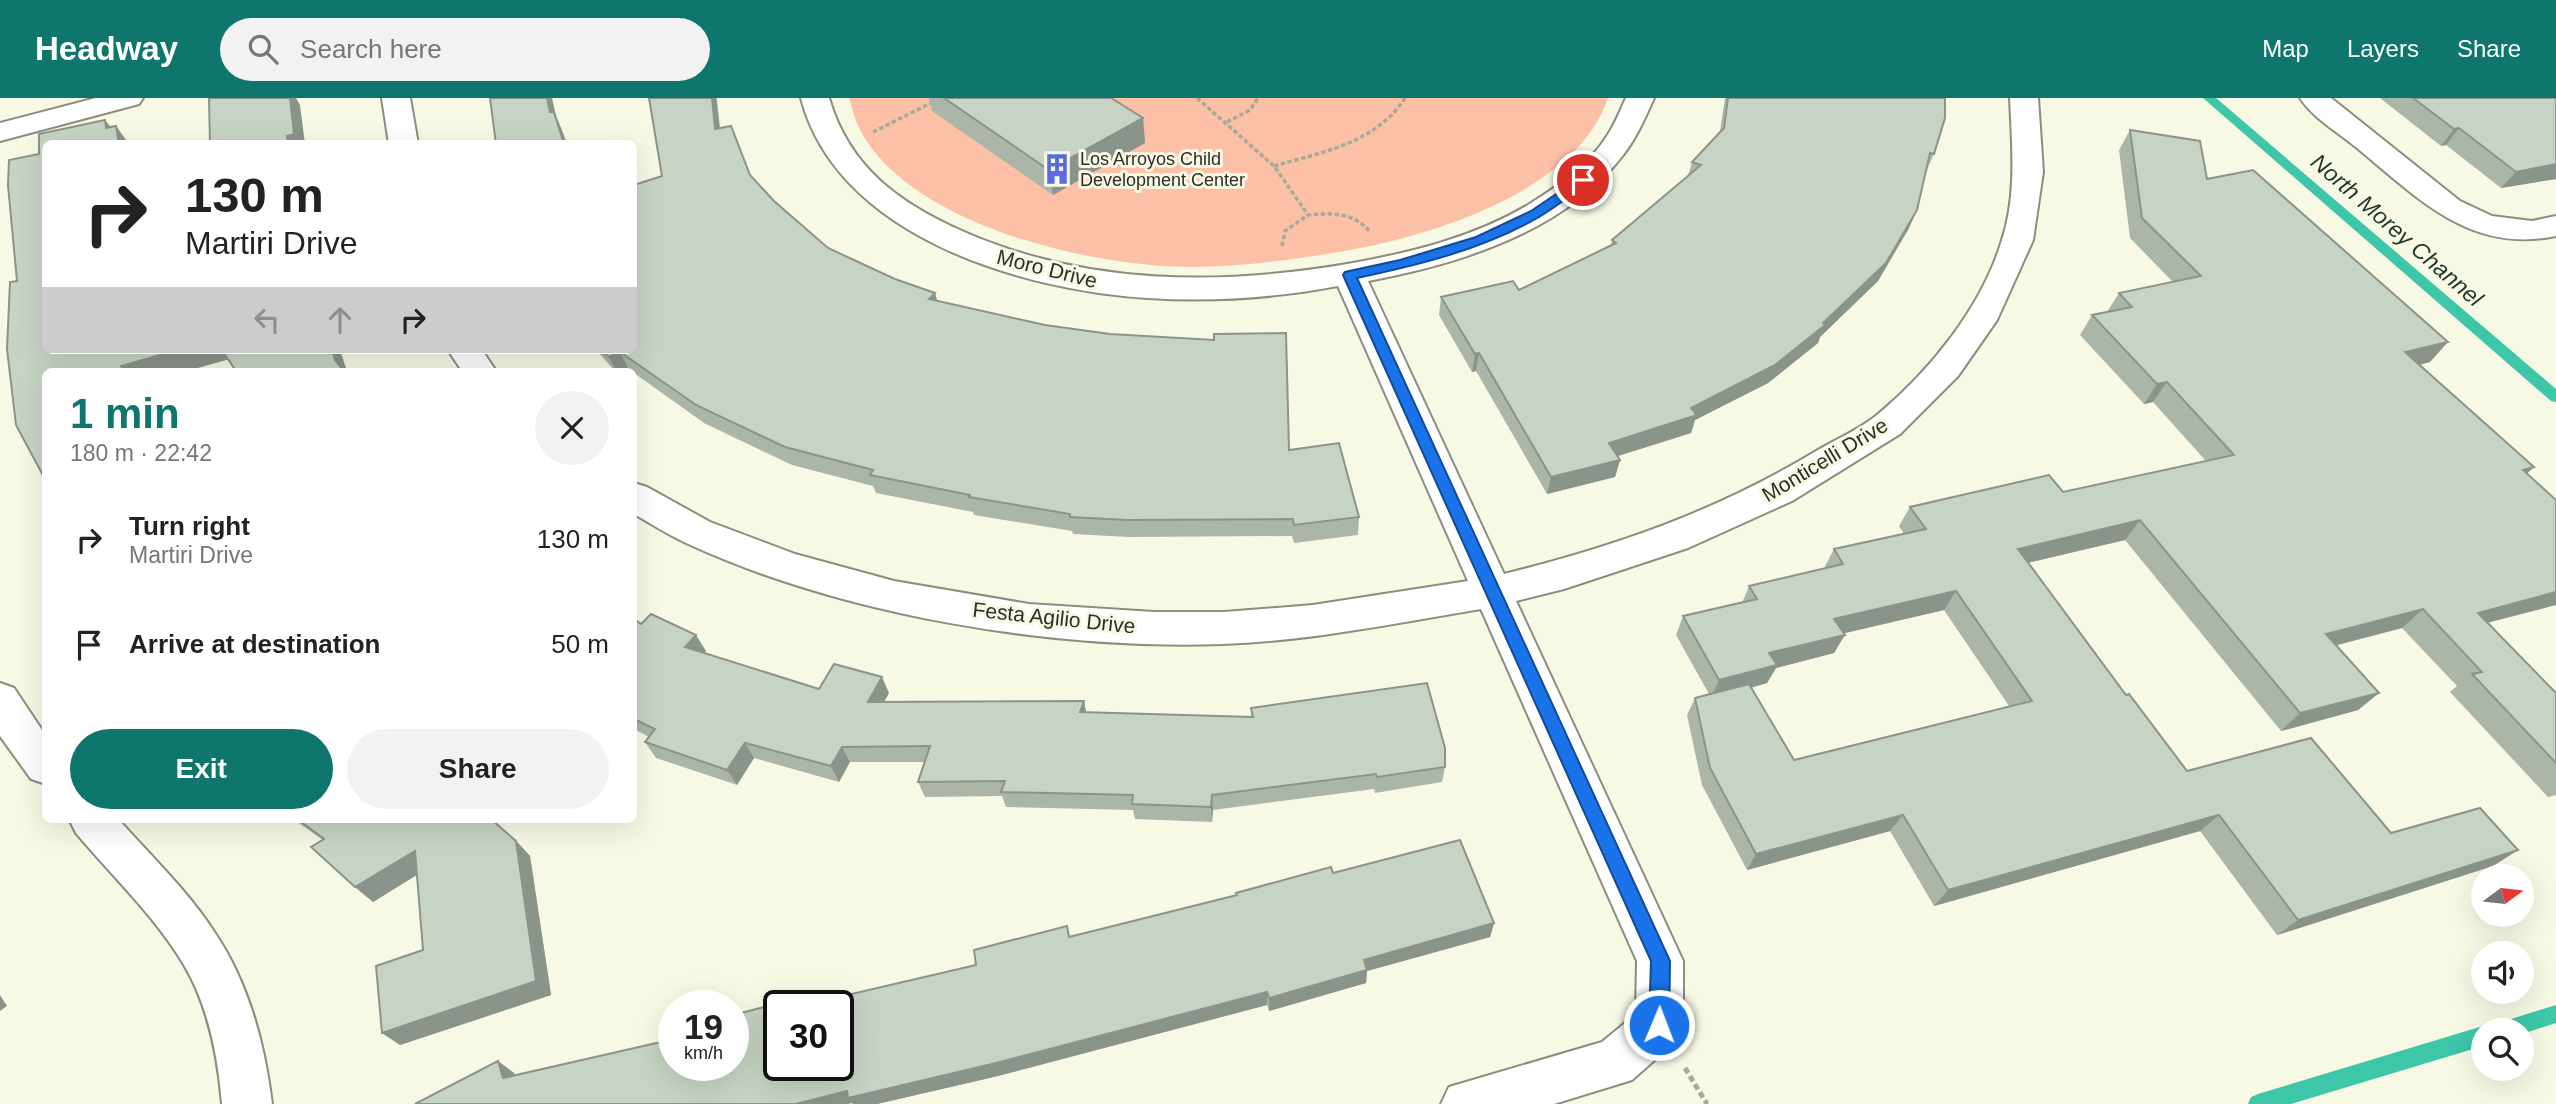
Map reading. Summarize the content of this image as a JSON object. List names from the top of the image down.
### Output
{
  "streets": {
    "street": ["Moro Drive", "Monticelli Drive", "Festa Agilio Drive"]
  },
  "crossings": [
    ["Monticelli Drive", "Festa Agilio Drive"]
  ],
  "water": ["North Morey Channel"],
  "places": {
    "building": ["Los Arroyos Child Development Center"]
  },
  "north": "right",
  "page": {
    "header": "Headway",
    "search": "Search here",
    "nav": ["Map", "Layers", "Share"],
    "turn": ["130 m", "Martiri Drive"],
    "heading": ["1 min", "180 m · 22:42"],
    "list": [
      {
        "name": "Turn right",
        "note": "Martiri Drive",
        "value": "130 m"
      },
      {
        "name": "Arrive at destination",
        "value": "50 m"
      }
    ],
    "buttons": ["Exit", "Share"],
    "speed": "19 km/h",
    "limit": "30"
  }
}
